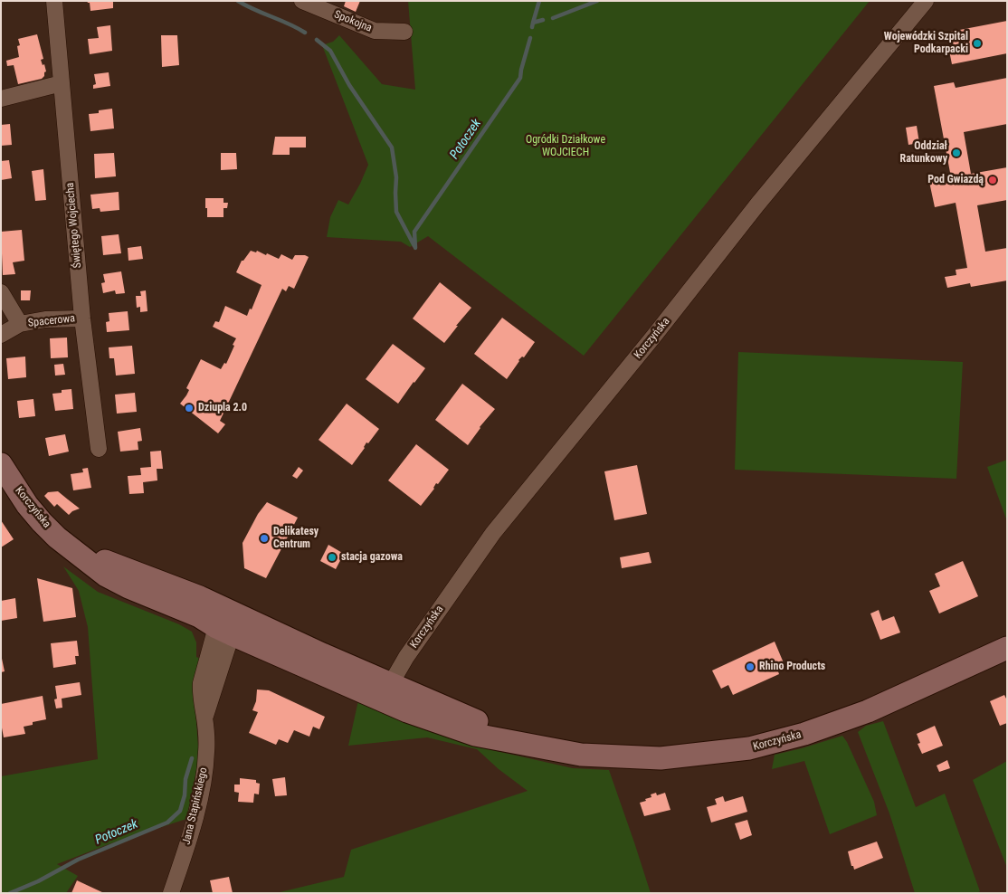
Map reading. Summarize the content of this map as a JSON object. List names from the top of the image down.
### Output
{
  "streets": {
    "main road": ["Korczyńska"],
    "street": [
      "Spokojna",
      "Świętego Wojciecha",
      "Spacerowa",
      "Jana Stapińskiego"
    ]
  },
  "crossings": [
    ["Świętego Wojciecha", "Spacerowa"],
    ["Korczyńska", "Jana Stapińskiego"]
  ],
  "water": ["Potoczek"],
  "parks": ["Ogródki Działkowe WOJCIECH"],
  "places": [
    "Wojewódzki Szpital Podkarpacki",
    "Oddział Ratunkowy",
    "Pod Gwiazdą",
    "Dziupla 2.0",
    "Delikatesy Centrum",
    "stacja gazowa",
    "Rhino Products"
  ]
}
